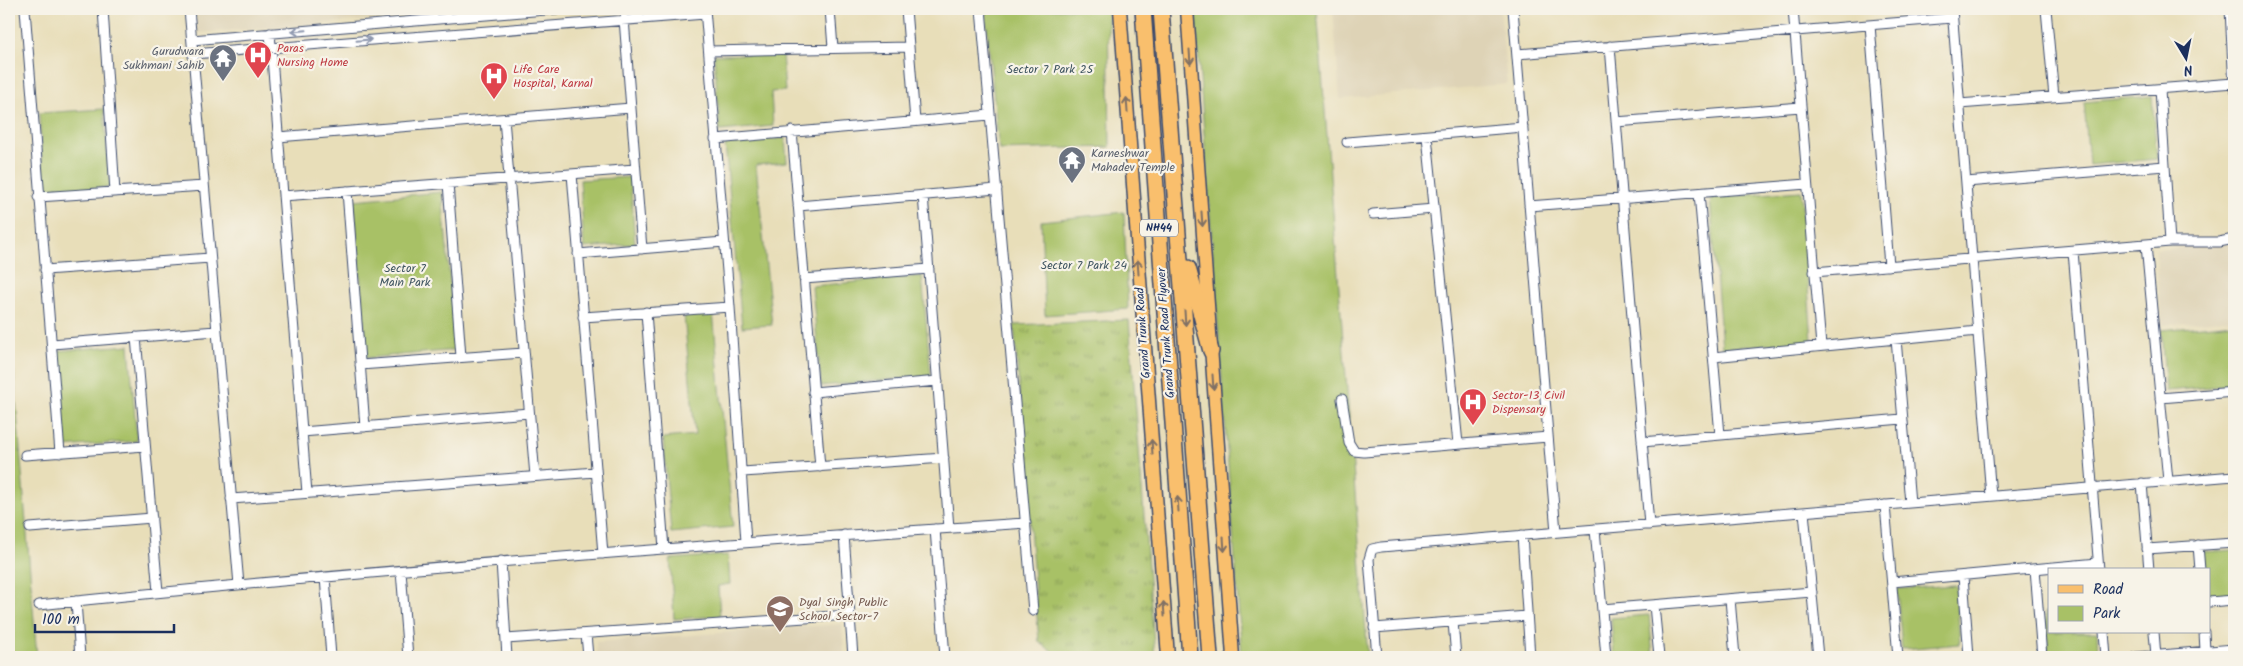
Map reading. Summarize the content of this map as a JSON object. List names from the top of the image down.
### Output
{
  "streets": {
    "highway": ["NH44", "Grand Trunk Road Flyover"],
    "main road": ["Grand Trunk Road"]
  },
  "crossings": [
    ["NH44", "Grand Trunk Road Flyover"]
  ],
  "parks": ["Sector 7 Park 25", "Sector 7 Park 24", "Sector 7 Main Park"],
  "places": {
    "hospital": ["Paras Nursing Home", "Life Care Hospital, Karnal", "Sector-13 Civil Dispensary"],
    "temple": ["Gurudwara Sukhmani Sahib", "Karneshwar Mahadev Temple"],
    "school or university": ["Dyal Singh Public School Sector-7"]
  },
  "legend": ["Road", "Park"],
  "scale_bar": "100 m",
  "north": "bottom"
}
